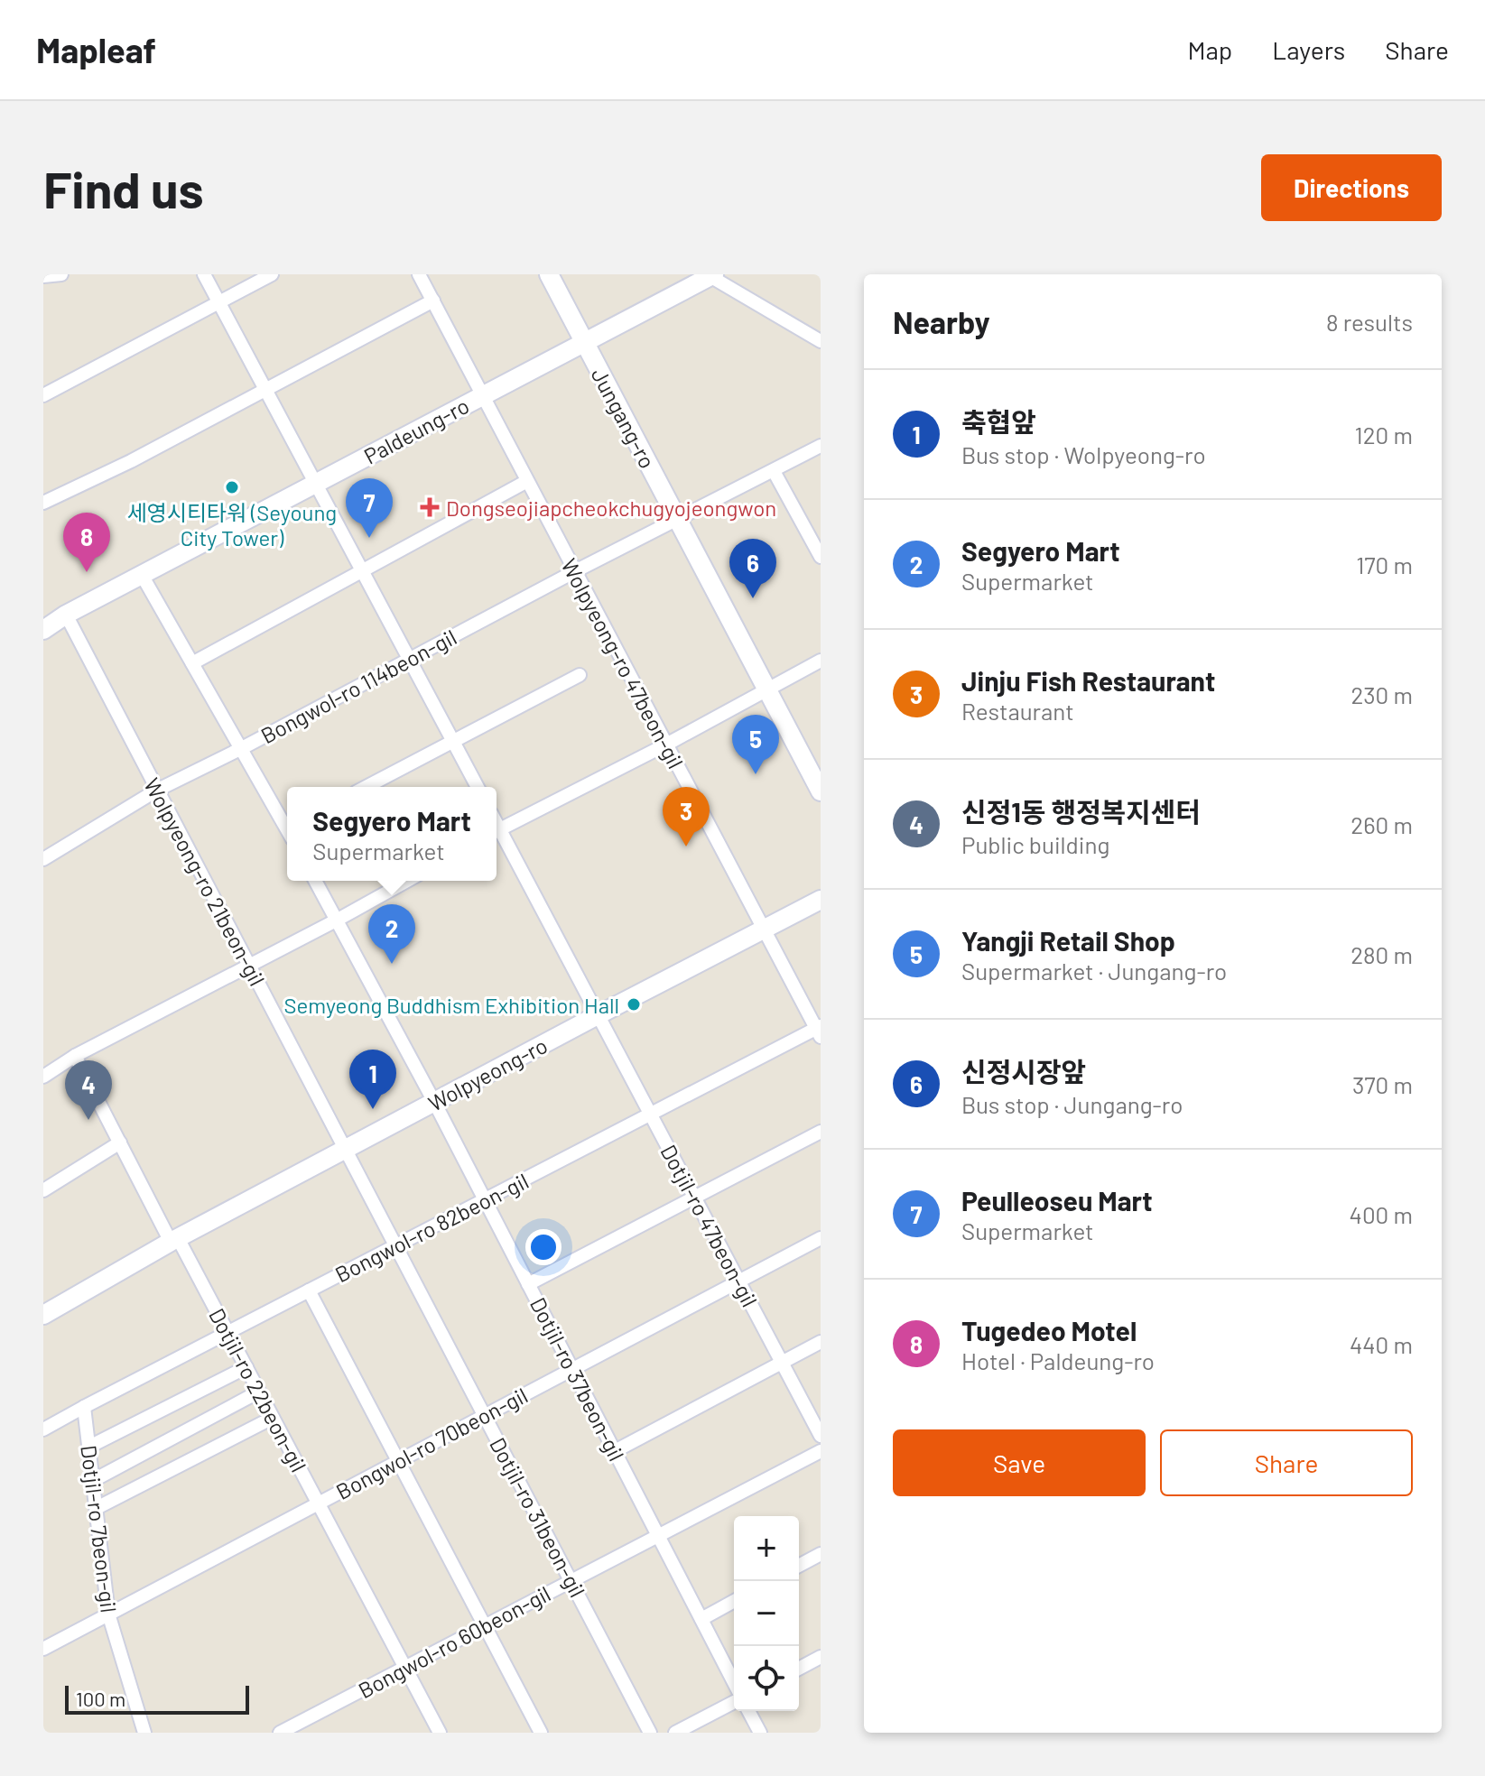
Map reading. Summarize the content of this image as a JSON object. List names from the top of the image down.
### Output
{
  "streets": {
    "main road": ["Jungang-ro", "Paldeung-ro", "Wolpyeong-ro"],
    "street": [
      "Wolpyeong-ro 47beon-gil",
      "Bongwol-ro 114beon-gil",
      "Wolpyeong-ro 21beon-gil",
      "Dotjil-ro 47beon-gil",
      "Bongwol-ro 82beon-gil",
      "Dotjil-ro 37beon-gil",
      "Dotjil-ro 22beon-gil",
      "Bongwol-ro 70beon-gil",
      "Dotjil-ro 31beon-gil",
      "Dotjil-ro 7beon-gil",
      "Bongwol-ro 60beon-gil"
    ]
  },
  "crossings": [
    ["Jungang-ro", "Paldeung-ro"],
    ["Jungang-ro", "Bongwol-ro 114beon-gil"],
    ["Paldeung-ro", "Wolpyeong-ro 47beon-gil"],
    ["Paldeung-ro", "Wolpyeong-ro 21beon-gil"],
    ["Wolpyeong-ro 47beon-gil", "Bongwol-ro 114beon-gil"],
    ["Wolpyeong-ro 47beon-gil", "Wolpyeong-ro"],
    ["Wolpyeong-ro 47beon-gil", "Bongwol-ro 82beon-gil"],
    ["Bongwol-ro 114beon-gil", "Wolpyeong-ro 21beon-gil"],
    ["Wolpyeong-ro 21beon-gil", "Wolpyeong-ro"],
    ["Wolpyeong-ro 21beon-gil", "Dotjil-ro 31beon-gil"],
    ["Wolpyeong-ro", "Dotjil-ro 47beon-gil"],
    ["Wolpyeong-ro", "Dotjil-ro 37beon-gil"],
    ["Wolpyeong-ro", "Dotjil-ro 22beon-gil"],
    ["Wolpyeong-ro", "Dotjil-ro 31beon-gil"],
    ["Dotjil-ro 47beon-gil", "Bongwol-ro 82beon-gil"],
    ["Dotjil-ro 47beon-gil", "Bongwol-ro 70beon-gil"],
    ["Bongwol-ro 82beon-gil", "Dotjil-ro 37beon-gil"],
    ["Bongwol-ro 82beon-gil", "Dotjil-ro 22beon-gil"],
    ["Bongwol-ro 82beon-gil", "Dotjil-ro 31beon-gil"],
    ["Bongwol-ro 82beon-gil", "Dotjil-ro 7beon-gil"],
    ["Dotjil-ro 37beon-gil", "Bongwol-ro 70beon-gil"],
    ["Dotjil-ro 37beon-gil", "Bongwol-ro 60beon-gil"],
    ["Dotjil-ro 22beon-gil", "Bongwol-ro 70beon-gil"],
    ["Dotjil-ro 22beon-gil", "Bongwol-ro 60beon-gil"],
    ["Bongwol-ro 70beon-gil", "Dotjil-ro 31beon-gil"],
    ["Bongwol-ro 70beon-gil", "Dotjil-ro 7beon-gil"],
    ["Dotjil-ro 31beon-gil", "Bongwol-ro 60beon-gil"]
  ],
  "places": {
    "other": ["세영시티타워 (Seyoung City Tower)", "Semyeong Buddhism Exhibition Hall"],
    "health": ["Dongseojiapcheokchugyojeongwon"]
  },
  "scale_bar": "100 m",
  "page": {
    "header": "Mapleaf",
    "nav": ["Map", "Layers", "Share"],
    "buttons": [
      "Directions",
      ["Save", "Share"]
    ],
    "title": "Find us",
    "heading": ["Nearby", "8 results"],
    "list": [
      {
        "mark": "1",
        "name": "축협앞",
        "note": "Bus stop · Wolpyeong-ro",
        "value": "120 m"
      },
      {
        "mark": "2",
        "name": "Segyero Mart",
        "note": "Supermarket",
        "value": "170 m"
      },
      {
        "mark": "3",
        "name": "Jinju Fish Restaurant",
        "note": "Restaurant",
        "value": "230 m"
      },
      {
        "mark": "4",
        "name": "신정1동 행정복지센터",
        "note": "Public building",
        "value": "260 m"
      },
      {
        "mark": "5",
        "name": "Yangji Retail Shop",
        "note": "Supermarket · Jungang-ro",
        "value": "280 m"
      },
      {
        "mark": "6",
        "name": "신정시장앞",
        "note": "Bus stop · Jungang-ro",
        "value": "370 m"
      },
      {
        "mark": "7",
        "name": "Peulleoseu Mart",
        "note": "Supermarket",
        "value": "400 m"
      },
      {
        "mark": "8",
        "name": "Tugedeo Motel",
        "note": "Hotel · Paldeung-ro",
        "value": "440 m"
      }
    ],
    "pins": [
      "7",
      "8",
      "6",
      "5",
      "3",
      "2",
      "1",
      "4"
    ],
    "popup": ["Segyero Mart", "Supermarket"],
    "map_buttons": ["+", "−"],
    "scale": "100 m"
  }
}
